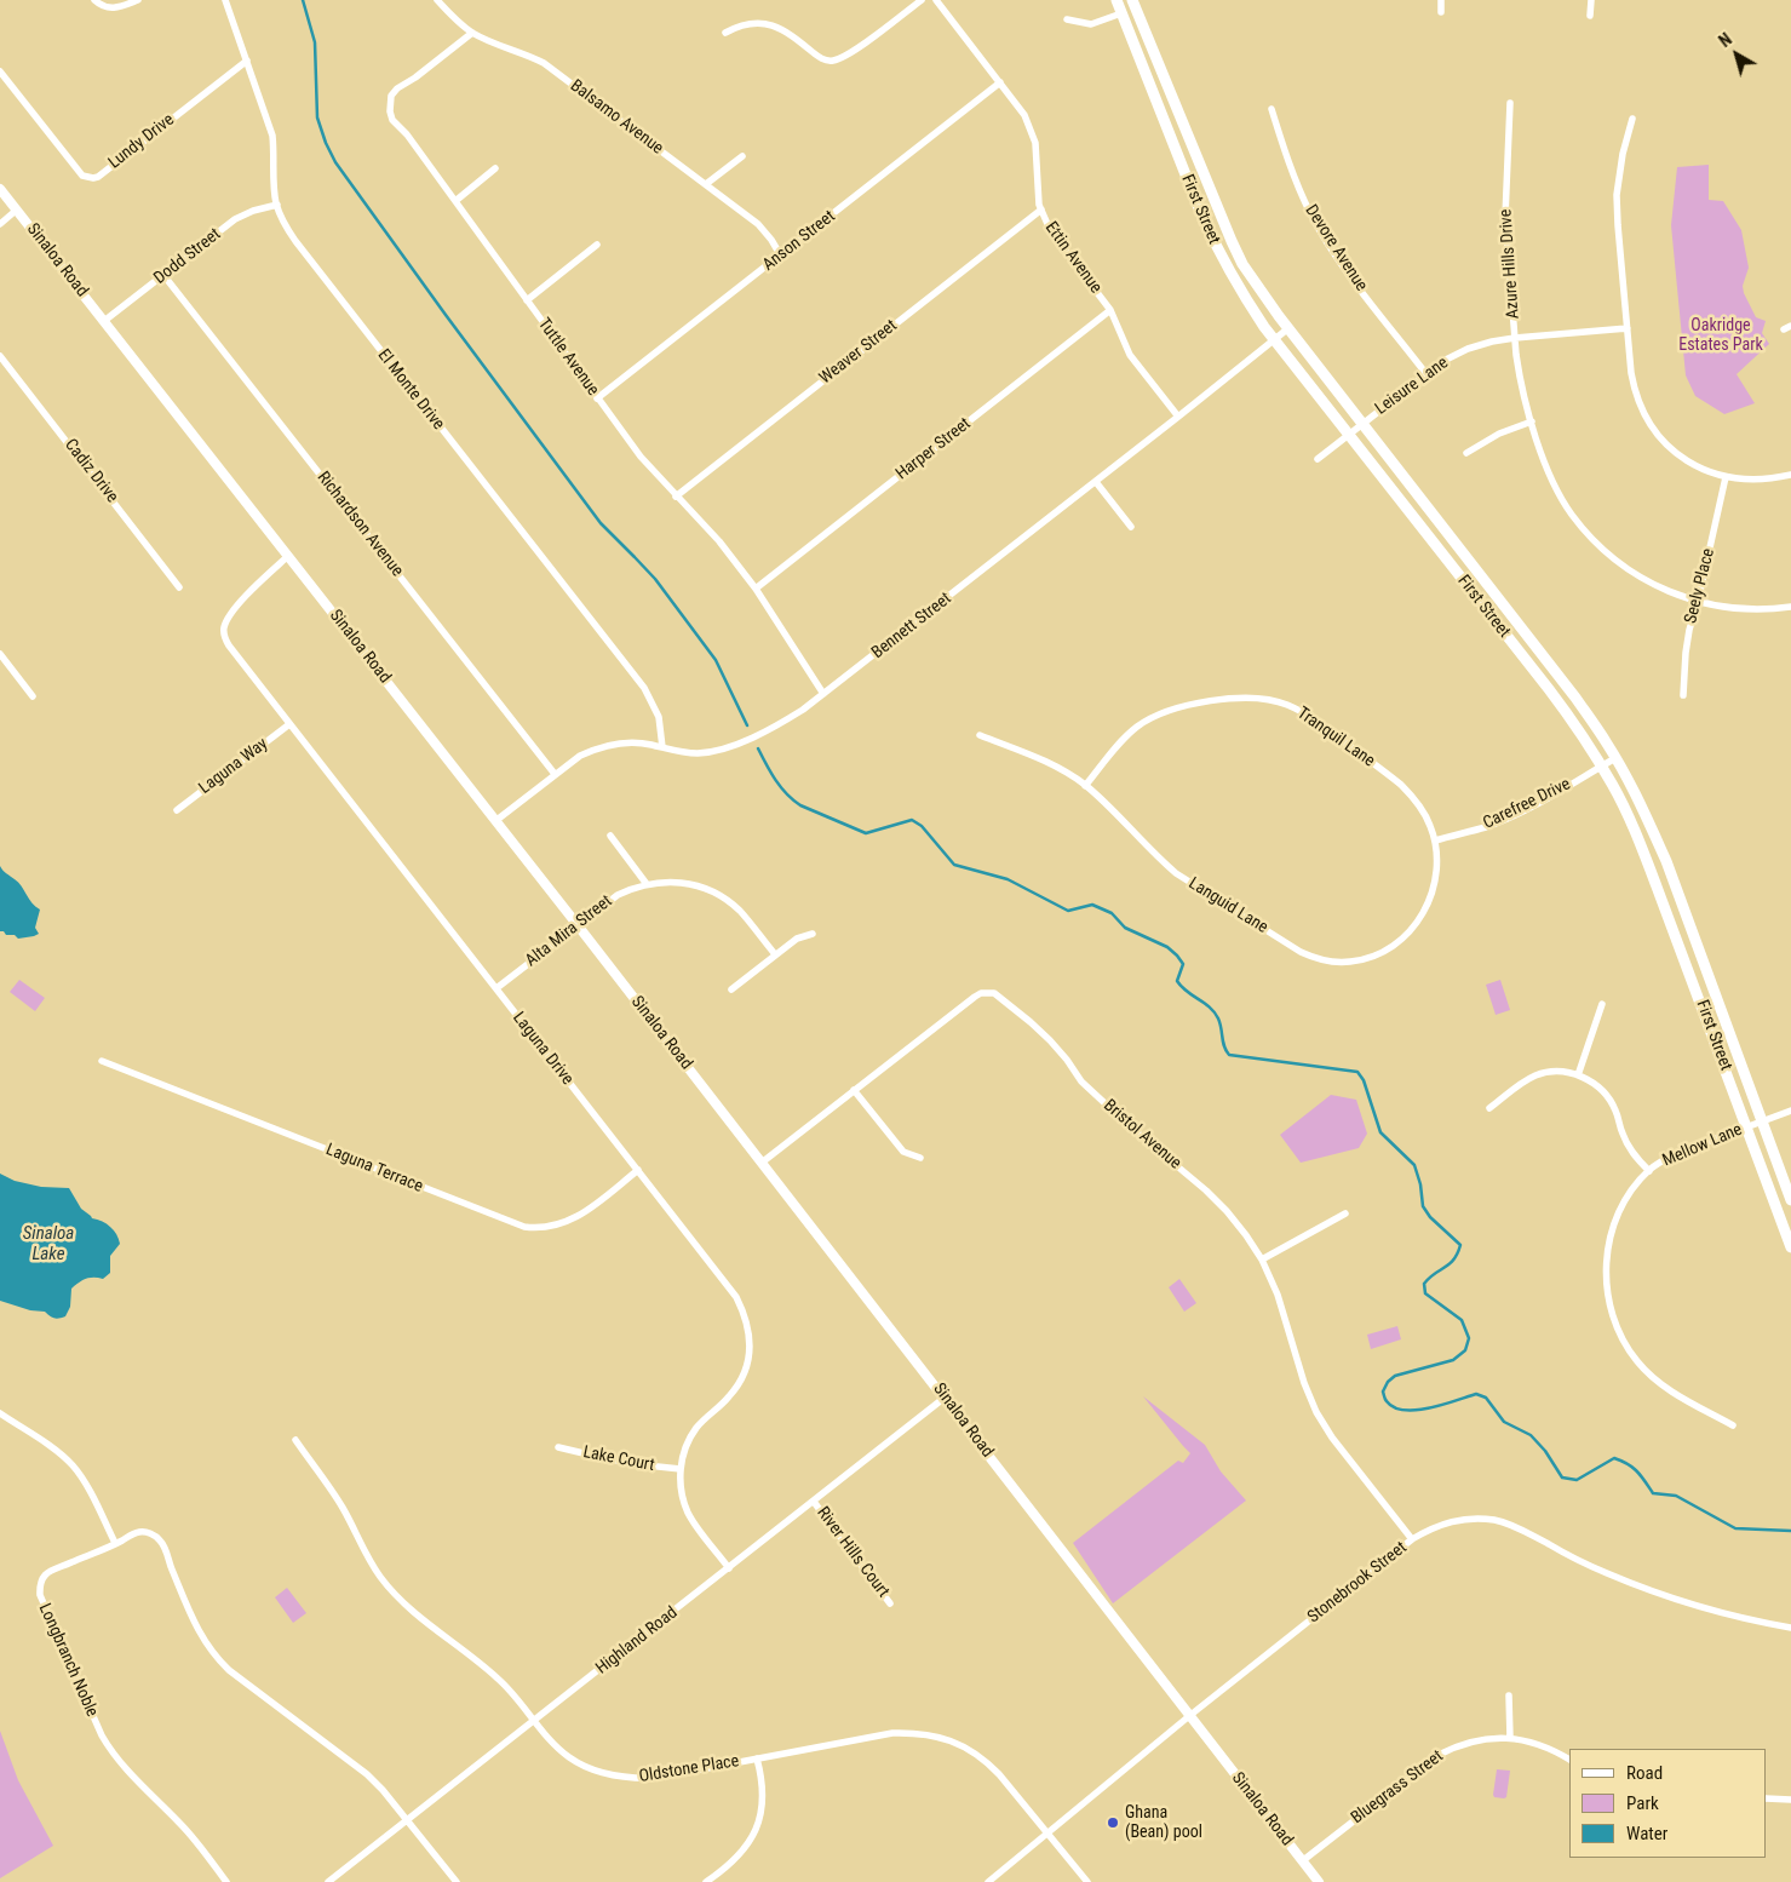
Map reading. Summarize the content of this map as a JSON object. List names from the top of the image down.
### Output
{
  "streets": {
    "main road": ["First Street"],
    "street": [
      "Balsamo Avenue",
      "Lundy Drive",
      "Anson Street",
      "Devore Avenue",
      "Dodd Street",
      "Ettin Avenue",
      "Sinaloa Road",
      "Azure Hills Drive",
      "Weaver Street",
      "Tuttle Avenue",
      "Leisure Lane",
      "El Monte Drive",
      "Harper Street",
      "Cadiz Drive",
      "Richardson Avenue",
      "Seely Place",
      "Bennett Street",
      "Tranquil Lane",
      "Laguna Way",
      "Carefree Drive",
      "Languid Lane",
      "Alta Mira Street",
      "Laguna Drive",
      "Bristol Avenue",
      "Mellow Lane",
      "Laguna Terrace",
      "Lake Court",
      "River Hills Court",
      "Stonebrook Street",
      "Highland Road",
      "Longbranch Noble",
      "Oldstone Place",
      "Bluegrass Street"
    ]
  },
  "crossings": [
    ["Balsamo Avenue", "Anson Street"],
    ["Balsamo Avenue", "Tuttle Avenue"],
    ["Lundy Drive", "El Monte Drive"],
    ["First Street", "Leisure Lane"],
    ["First Street", "Bennett Street"],
    ["First Street", "Carefree Drive"],
    ["First Street", "Mellow Lane"],
    ["Anson Street", "Ettin Avenue"],
    ["Anson Street", "Tuttle Avenue"],
    ["Devore Avenue", "Leisure Lane"],
    ["Dodd Street", "Sinaloa Road"],
    ["Dodd Street", "El Monte Drive"],
    ["Dodd Street", "Richardson Avenue"],
    ["Ettin Avenue", "Weaver Street"],
    ["Ettin Avenue", "Harper Street"],
    ["Ettin Avenue", "Bennett Street"],
    ["Sinaloa Road", "Bennett Street"],
    ["Sinaloa Road", "Alta Mira Street"],
    ["Sinaloa Road", "Laguna Drive"],
    ["Sinaloa Road", "Bristol Avenue"],
    ["Sinaloa Road", "Stonebrook Street"],
    ["Sinaloa Road", "Highland Road"],
    ["Sinaloa Road", "Bluegrass Street"],
    ["Azure Hills Drive", "Leisure Lane"],
    ["Azure Hills Drive", "Seely Place"],
    ["Weaver Street", "Tuttle Avenue"],
    ["Tuttle Avenue", "Harper Street"],
    ["Tuttle Avenue", "Bennett Street"],
    ["El Monte Drive", "Bennett Street"],
    ["Richardson Avenue", "Bennett Street"],
    ["Tranquil Lane", "Carefree Drive"],
    ["Tranquil Lane", "Languid Lane"],
    ["Laguna Way", "Laguna Drive"],
    ["Carefree Drive", "Languid Lane"],
    ["Alta Mira Street", "Laguna Drive"],
    ["Laguna Drive", "Laguna Terrace"],
    ["Laguna Drive", "Lake Court"],
    ["Laguna Drive", "Highland Road"],
    ["Bristol Avenue", "Stonebrook Street"],
    ["River Hills Court", "Highland Road"],
    ["Stonebrook Street", "Oldstone Place"],
    ["Highland Road", "Longbranch Noble"],
    ["Highland Road", "Oldstone Place"]
  ],
  "water": ["Sinaloa Lake"],
  "parks": ["Oakridge Estates Park"],
  "places": ["Ghana (Bean) pool"],
  "legend": ["Road", "Park", "Water"],
  "north": "top left"
}
